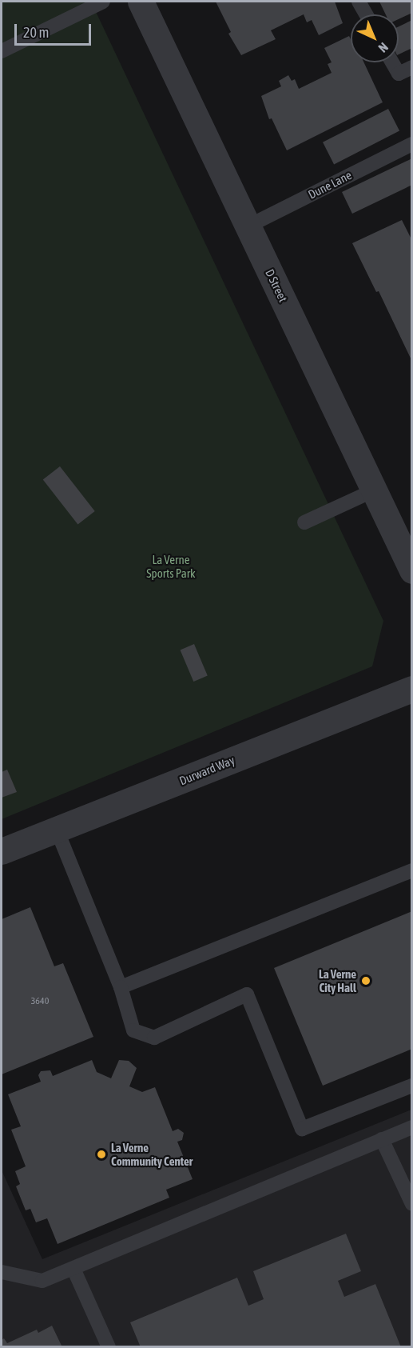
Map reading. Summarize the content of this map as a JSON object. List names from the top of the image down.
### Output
{
  "streets": {
    "street": ["D Street", "Durward Way"],
    "lane": ["Dune Lane"]
  },
  "crossings": [
    ["Dune Lane", "D Street"]
  ],
  "parks": ["La Verne Sports Park"],
  "places": ["La Verne City Hall", "La Verne Community Center"],
  "house_numbers": ["3640"],
  "scale_bar": "20 m",
  "north": "bottom right"
}
